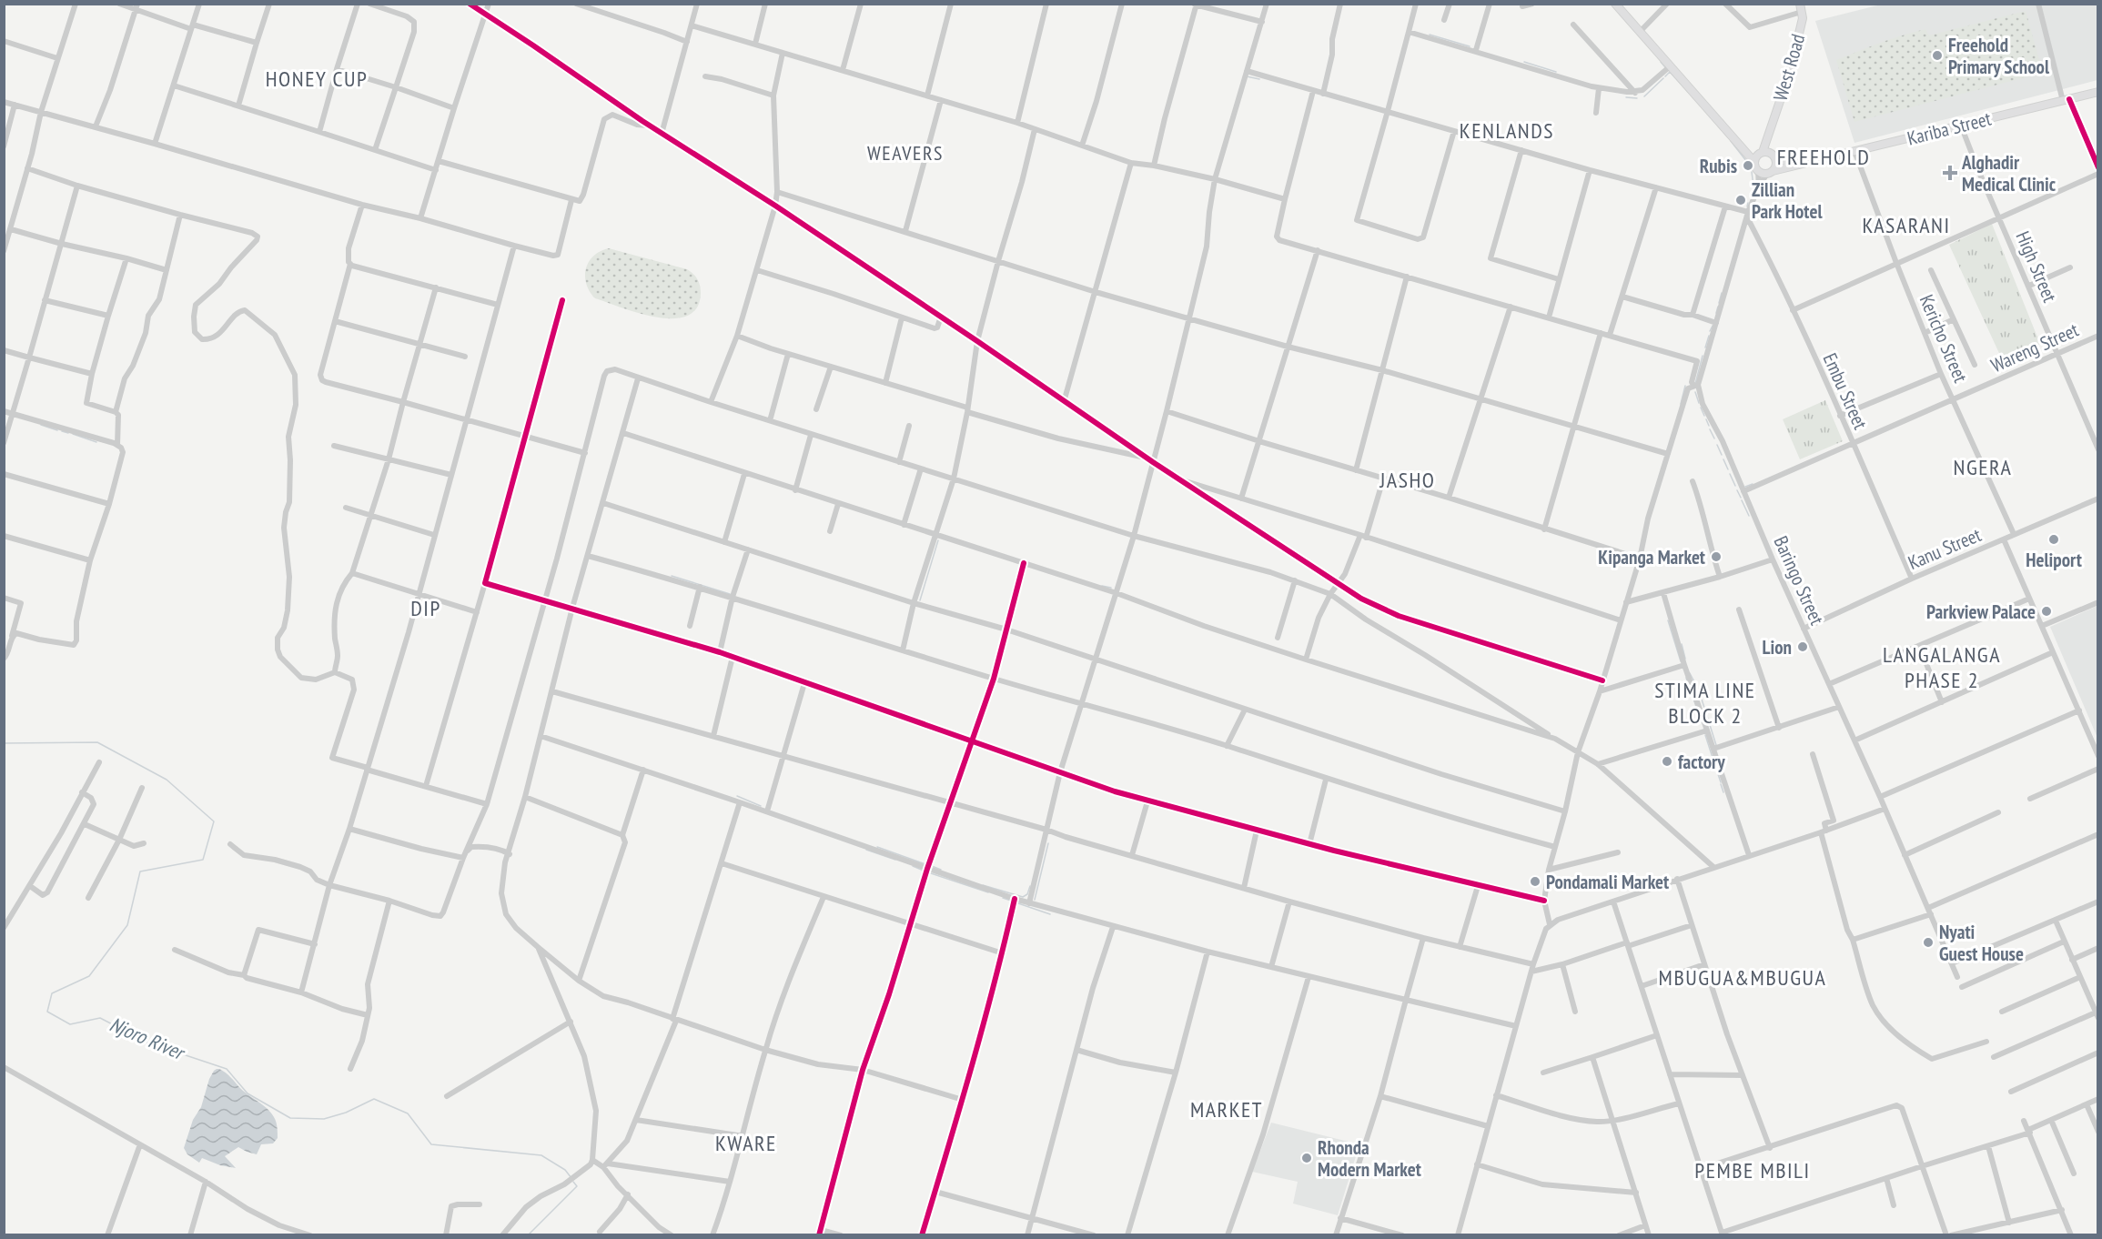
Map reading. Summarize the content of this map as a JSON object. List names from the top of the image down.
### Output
{
  "streets": {
    "street": [
      "West Road",
      "Kariba Street",
      "High Street",
      "Kericho Street",
      "Wareng Street",
      "Embu Street",
      "Kanu Street",
      "Baringo Street"
    ]
  },
  "crossings": [
    ["West Road", "Kariba Street"],
    ["Kariba Street", "High Street"],
    ["Kariba Street", "Kericho Street"],
    ["High Street", "Wareng Street"],
    ["Kericho Street", "Wareng Street"],
    ["Kericho Street", "Kanu Street"],
    ["Wareng Street", "Embu Street"],
    ["Wareng Street", "Baringo Street"],
    ["Embu Street", "Kanu Street"],
    ["Kanu Street", "Baringo Street"]
  ],
  "districts": [
    "HONEY CUP",
    "KENLANDS",
    "WEAVERS",
    "FREEHOLD",
    "KASARANI",
    "NGERA",
    "JASHO",
    "DIP",
    "LANGALANGA PHASE 2",
    "STIMA LINE BLOCK 2",
    "MBUGUA&MBUGUA",
    "MARKET",
    "KWARE",
    "PEMBE MBILI"
  ],
  "water": ["Njoro River"],
  "places": {
    "other": [
      "Freehold Primary School",
      "Rubis",
      "Zillian Park Hotel",
      "Heliport",
      "Kipanga Market",
      "Parkview Palace",
      "Lion",
      "factory",
      "Pondamali Market",
      "Nyati Guest House",
      "Rhonda Modern Market"
    ],
    "health": ["Alghadir Medical Clinic"]
  }
}
